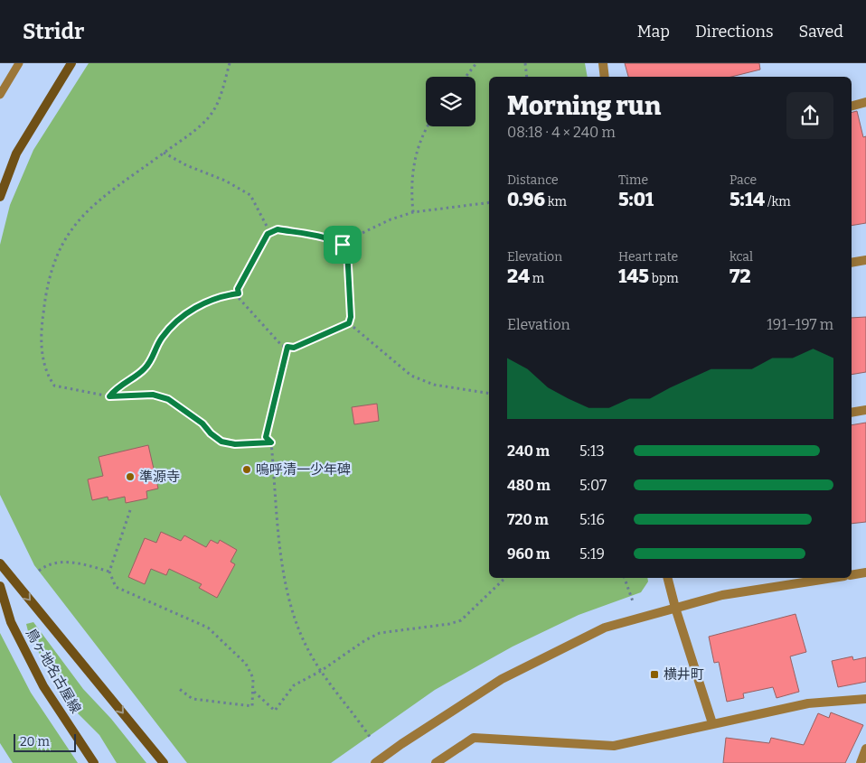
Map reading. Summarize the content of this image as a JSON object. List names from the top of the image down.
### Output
{
  "streets": {
    "main road": ["鳥ヶ地名古屋線"]
  },
  "places": {
    "other": ["嗚呼清一少年碑", "準源寺"],
    "transit": ["横井町"]
  },
  "scale_bar": "20 m",
  "page": {
    "header": "Stridr",
    "nav": ["Map", "Directions", "Saved"],
    "heading": ["Morning run", "08:18 · 4 × 240 m"],
    "stats": [
      ["Distance", "0.96 km"],
      ["Time", "5:01"],
      ["Pace", "5:14 /km"],
      ["Elevation", "24 m"],
      ["Heart rate", "145 bpm"],
      ["kcal", "72"]
    ],
    "chart": ["Elevation", "191–197 m"],
    "list": [
      {
        "name": "240 m",
        "note": "5:13"
      },
      {
        "name": "480 m",
        "note": "5:07"
      },
      {
        "name": "720 m",
        "note": "5:16"
      },
      {
        "name": "960 m",
        "note": "5:19"
      }
    ],
    "scale": "20 m"
  }
}
